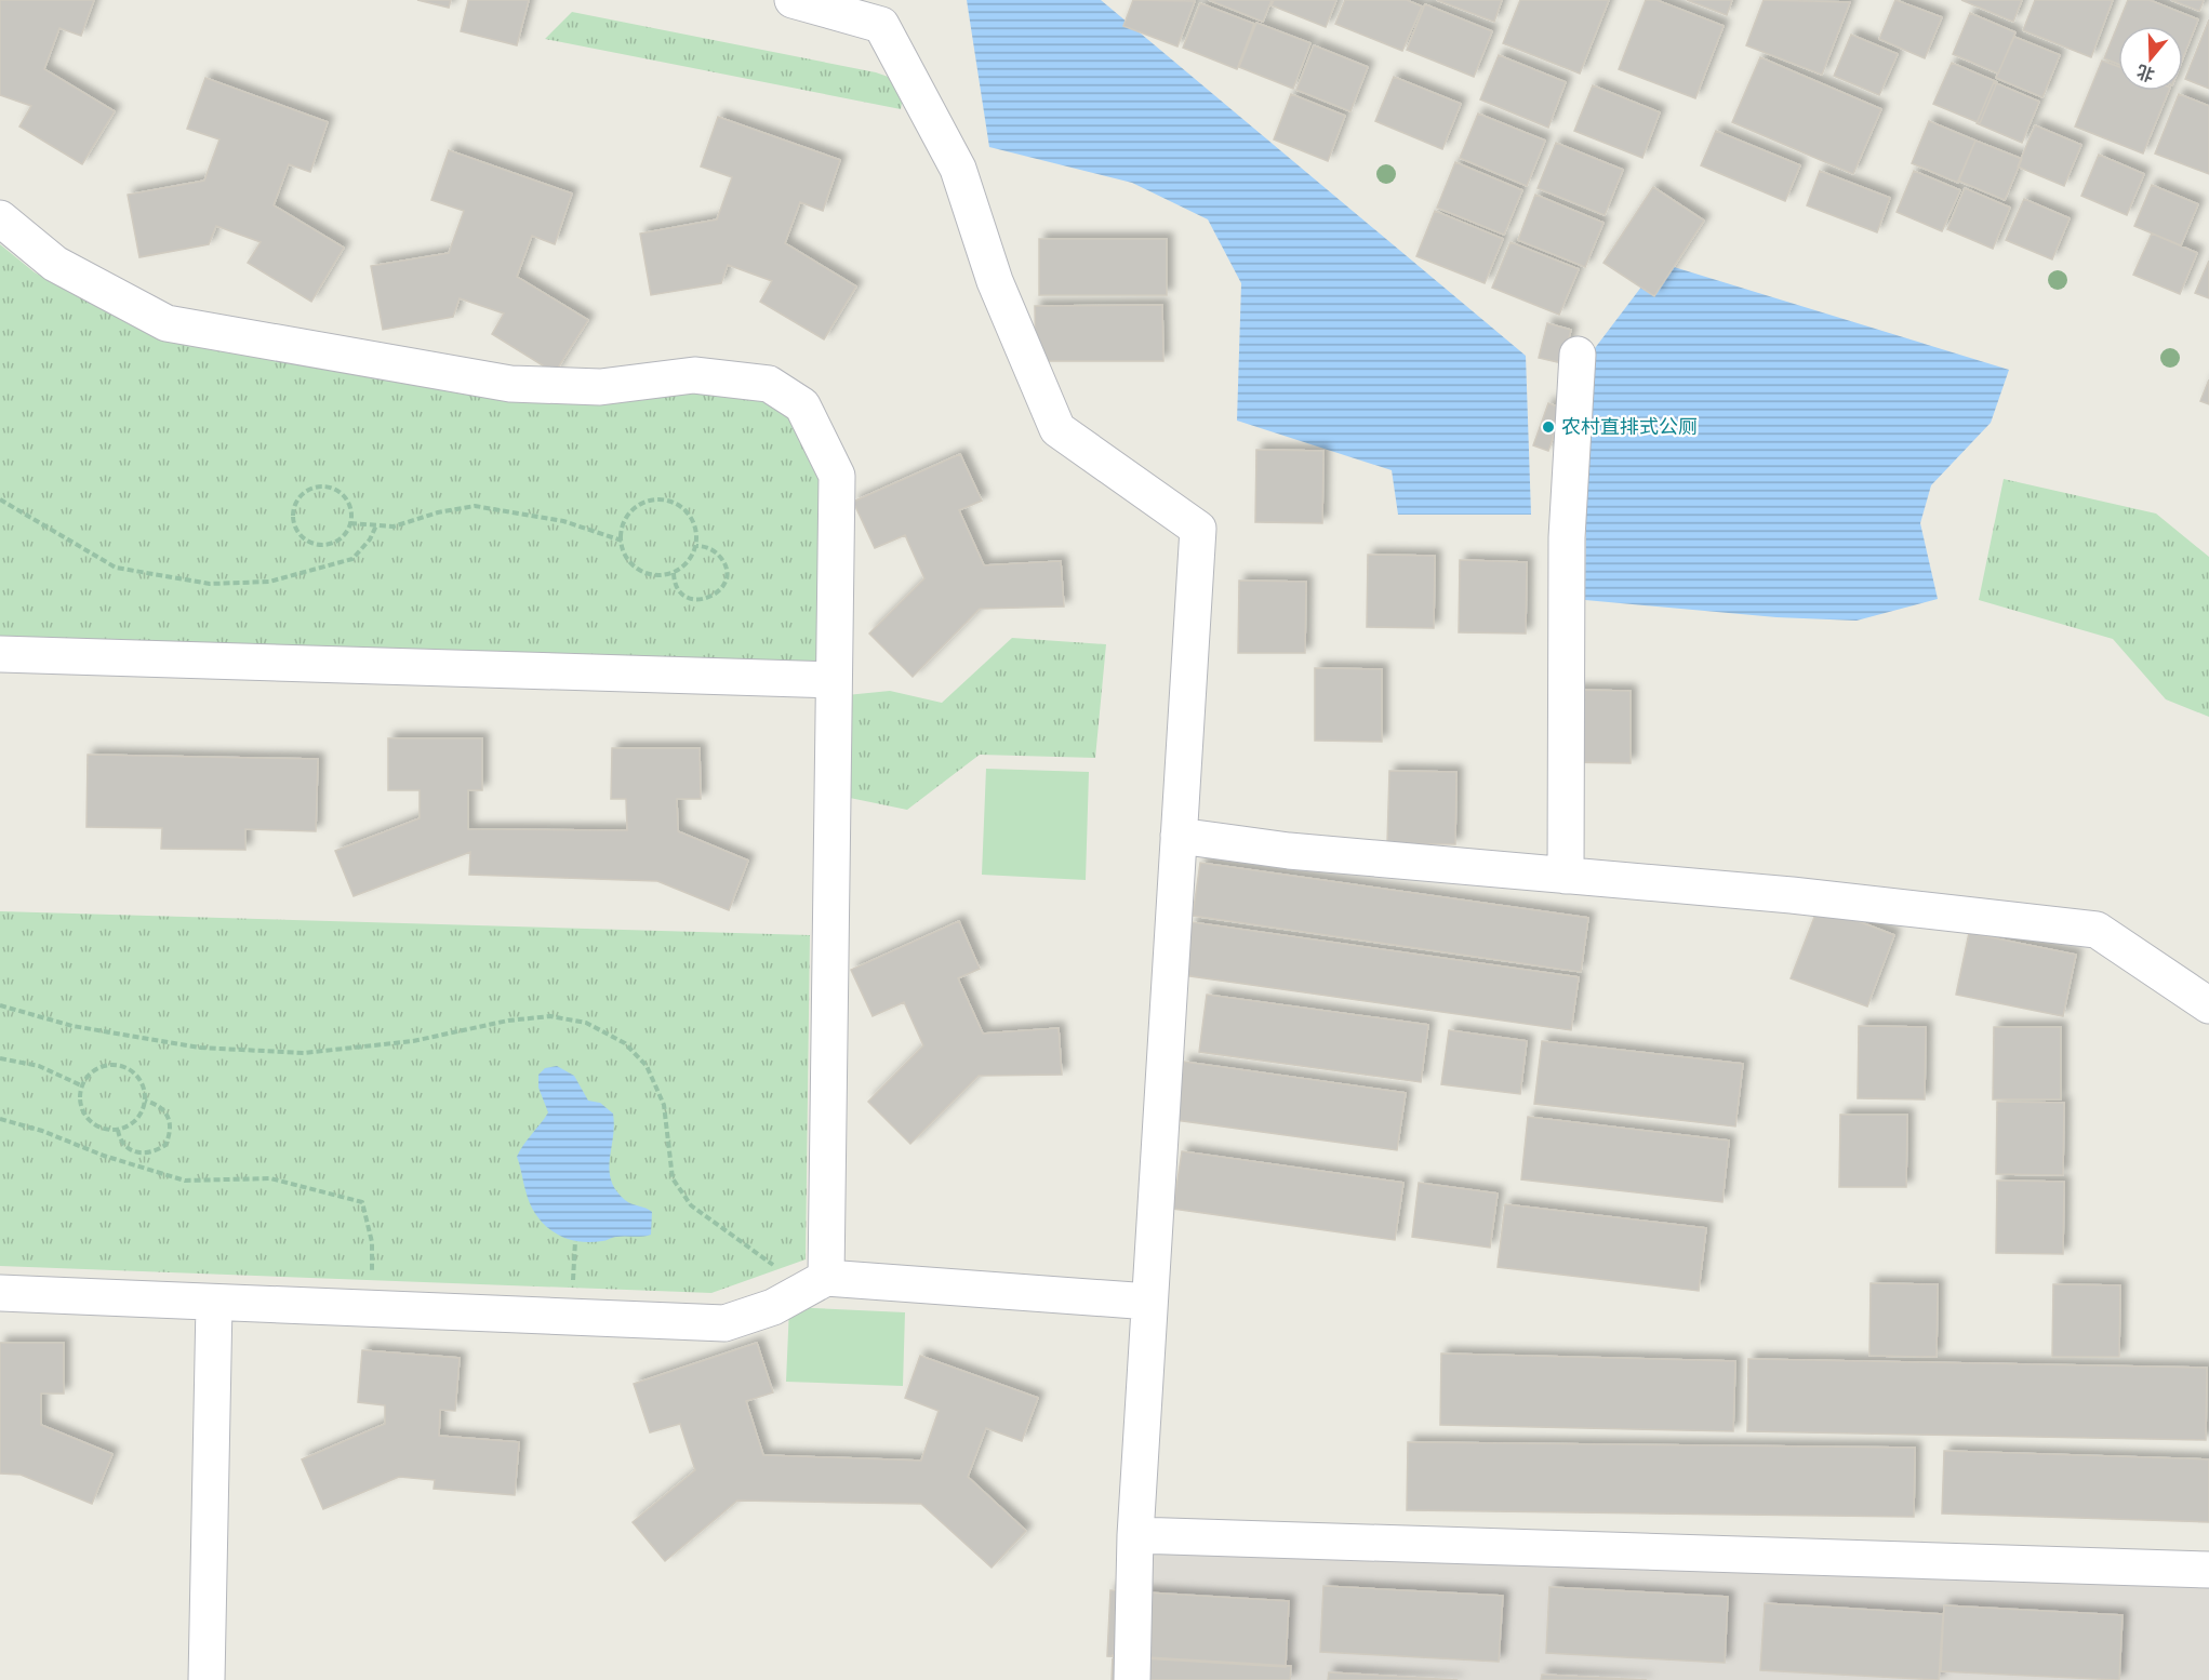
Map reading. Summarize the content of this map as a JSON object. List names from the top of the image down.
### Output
{
  "places": ["农村直排式公厕"],
  "north": "bottom"
}
